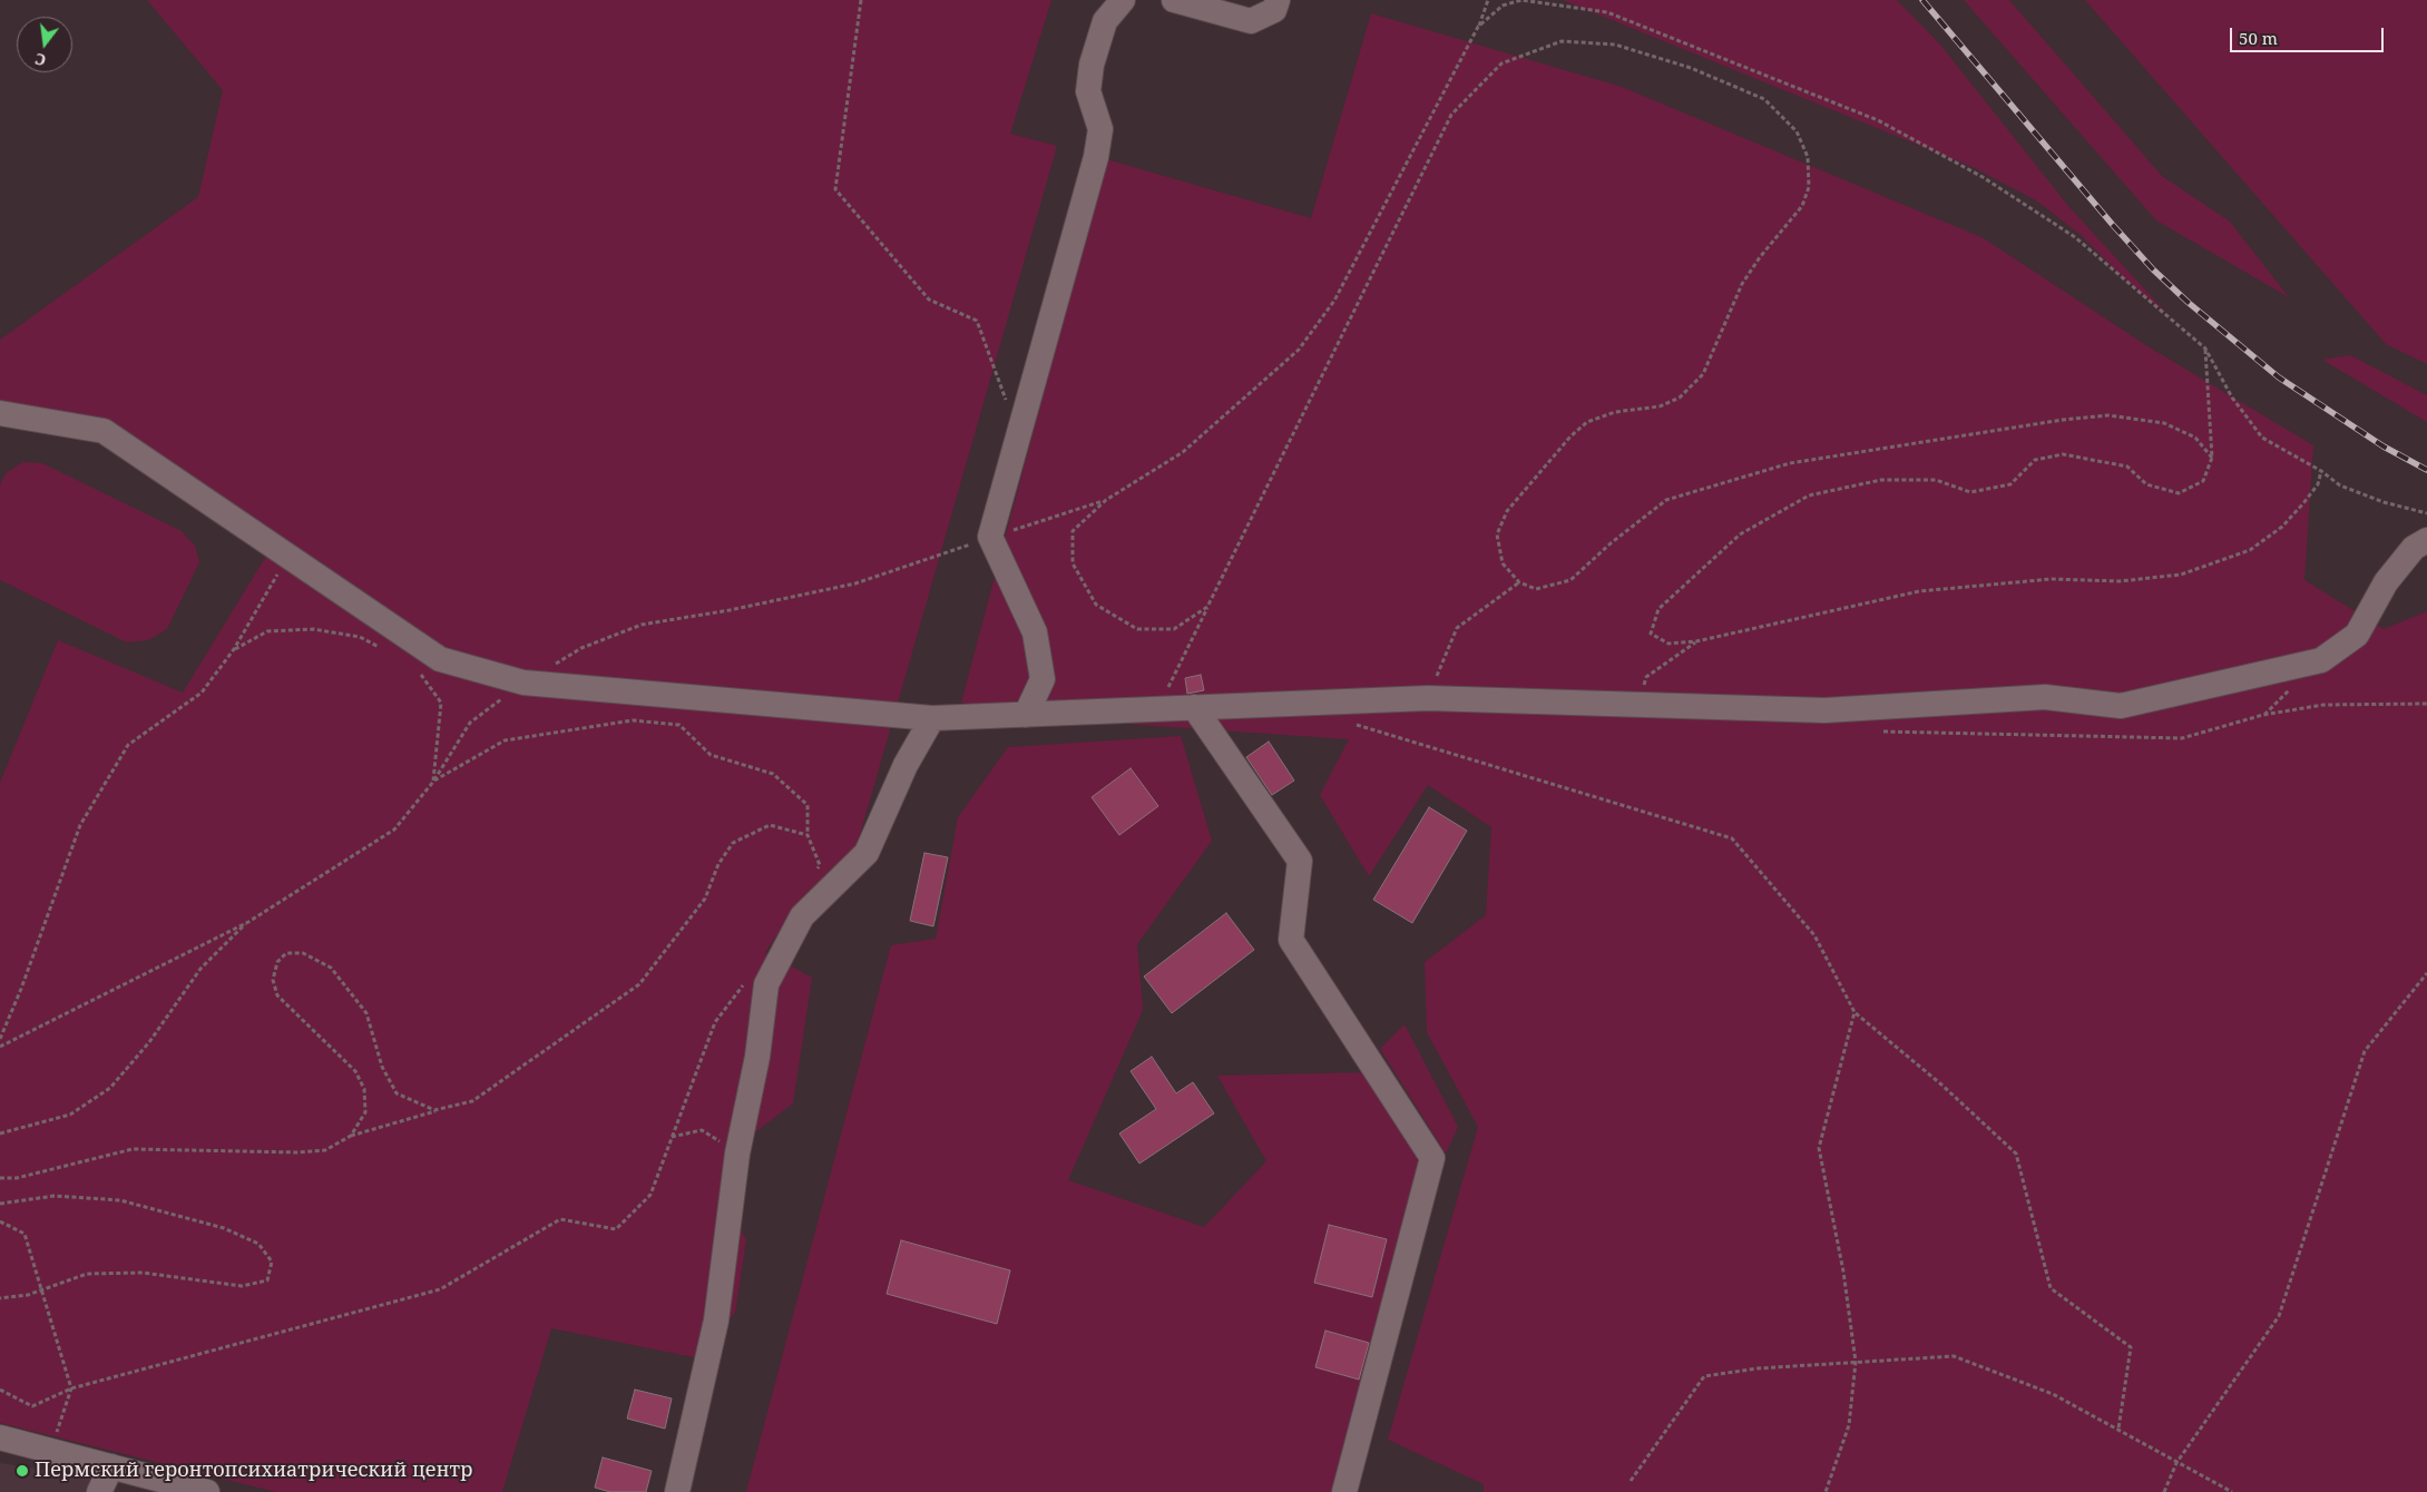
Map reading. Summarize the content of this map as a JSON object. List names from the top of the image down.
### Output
{
  "places": ["Пермский геронтопсихиатрический центр"],
  "scale_bar": "50 m",
  "north": "bottom"
}
